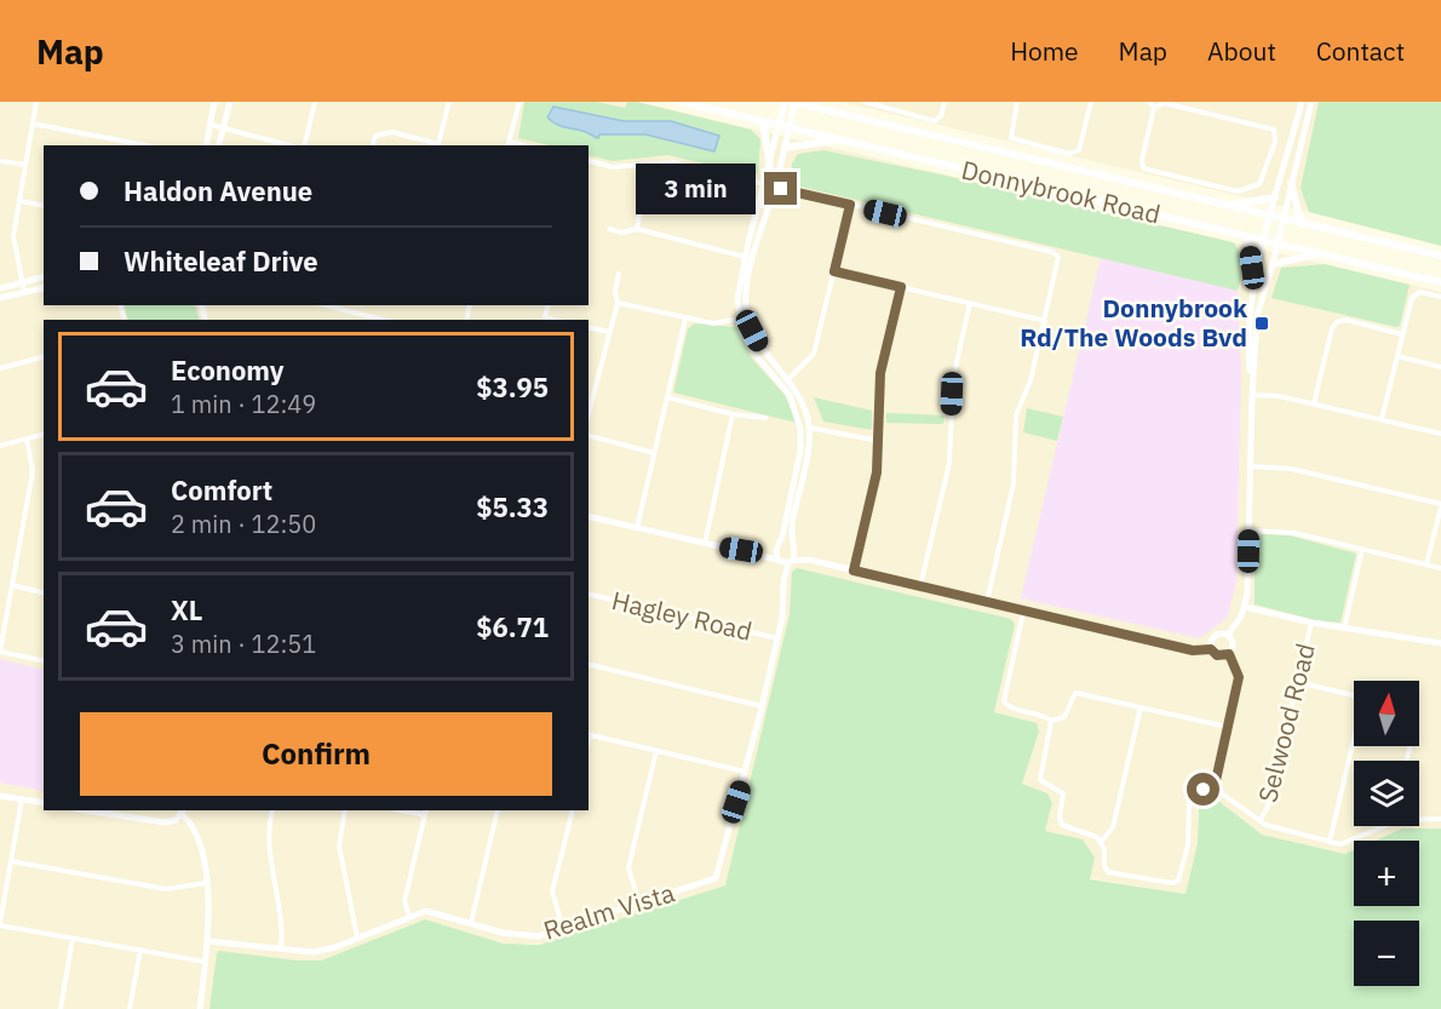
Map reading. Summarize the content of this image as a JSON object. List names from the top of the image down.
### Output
{
  "streets": {
    "main road": ["Donnybrook Road"],
    "street": ["Hagley Road", "Selwood Road", "Realm Vista"]
  },
  "crossings": [
    ["Hagley Road", "Realm Vista"]
  ],
  "places": {
    "transit": ["Donnybrook Rd/The Woods Bvd"]
  },
  "north": "top",
  "page": {
    "header": "Map",
    "nav": [
      "Home",
      "Map",
      "About",
      "Contact"
    ],
    "banner": ["Haldon Avenue", "Whiteleaf Drive"],
    "bubble": "3 min",
    "list": [
      {
        "name": "Economy",
        "note": "1 min · 12:49",
        "value": "$3.95"
      },
      {
        "name": "Comfort",
        "note": "2 min · 12:50",
        "value": "$5.33"
      },
      {
        "name": "XL",
        "note": "3 min · 12:51",
        "value": "$6.71"
      }
    ],
    "map_buttons": ["+", "−"],
    "buttons": "Confirm"
  }
}
